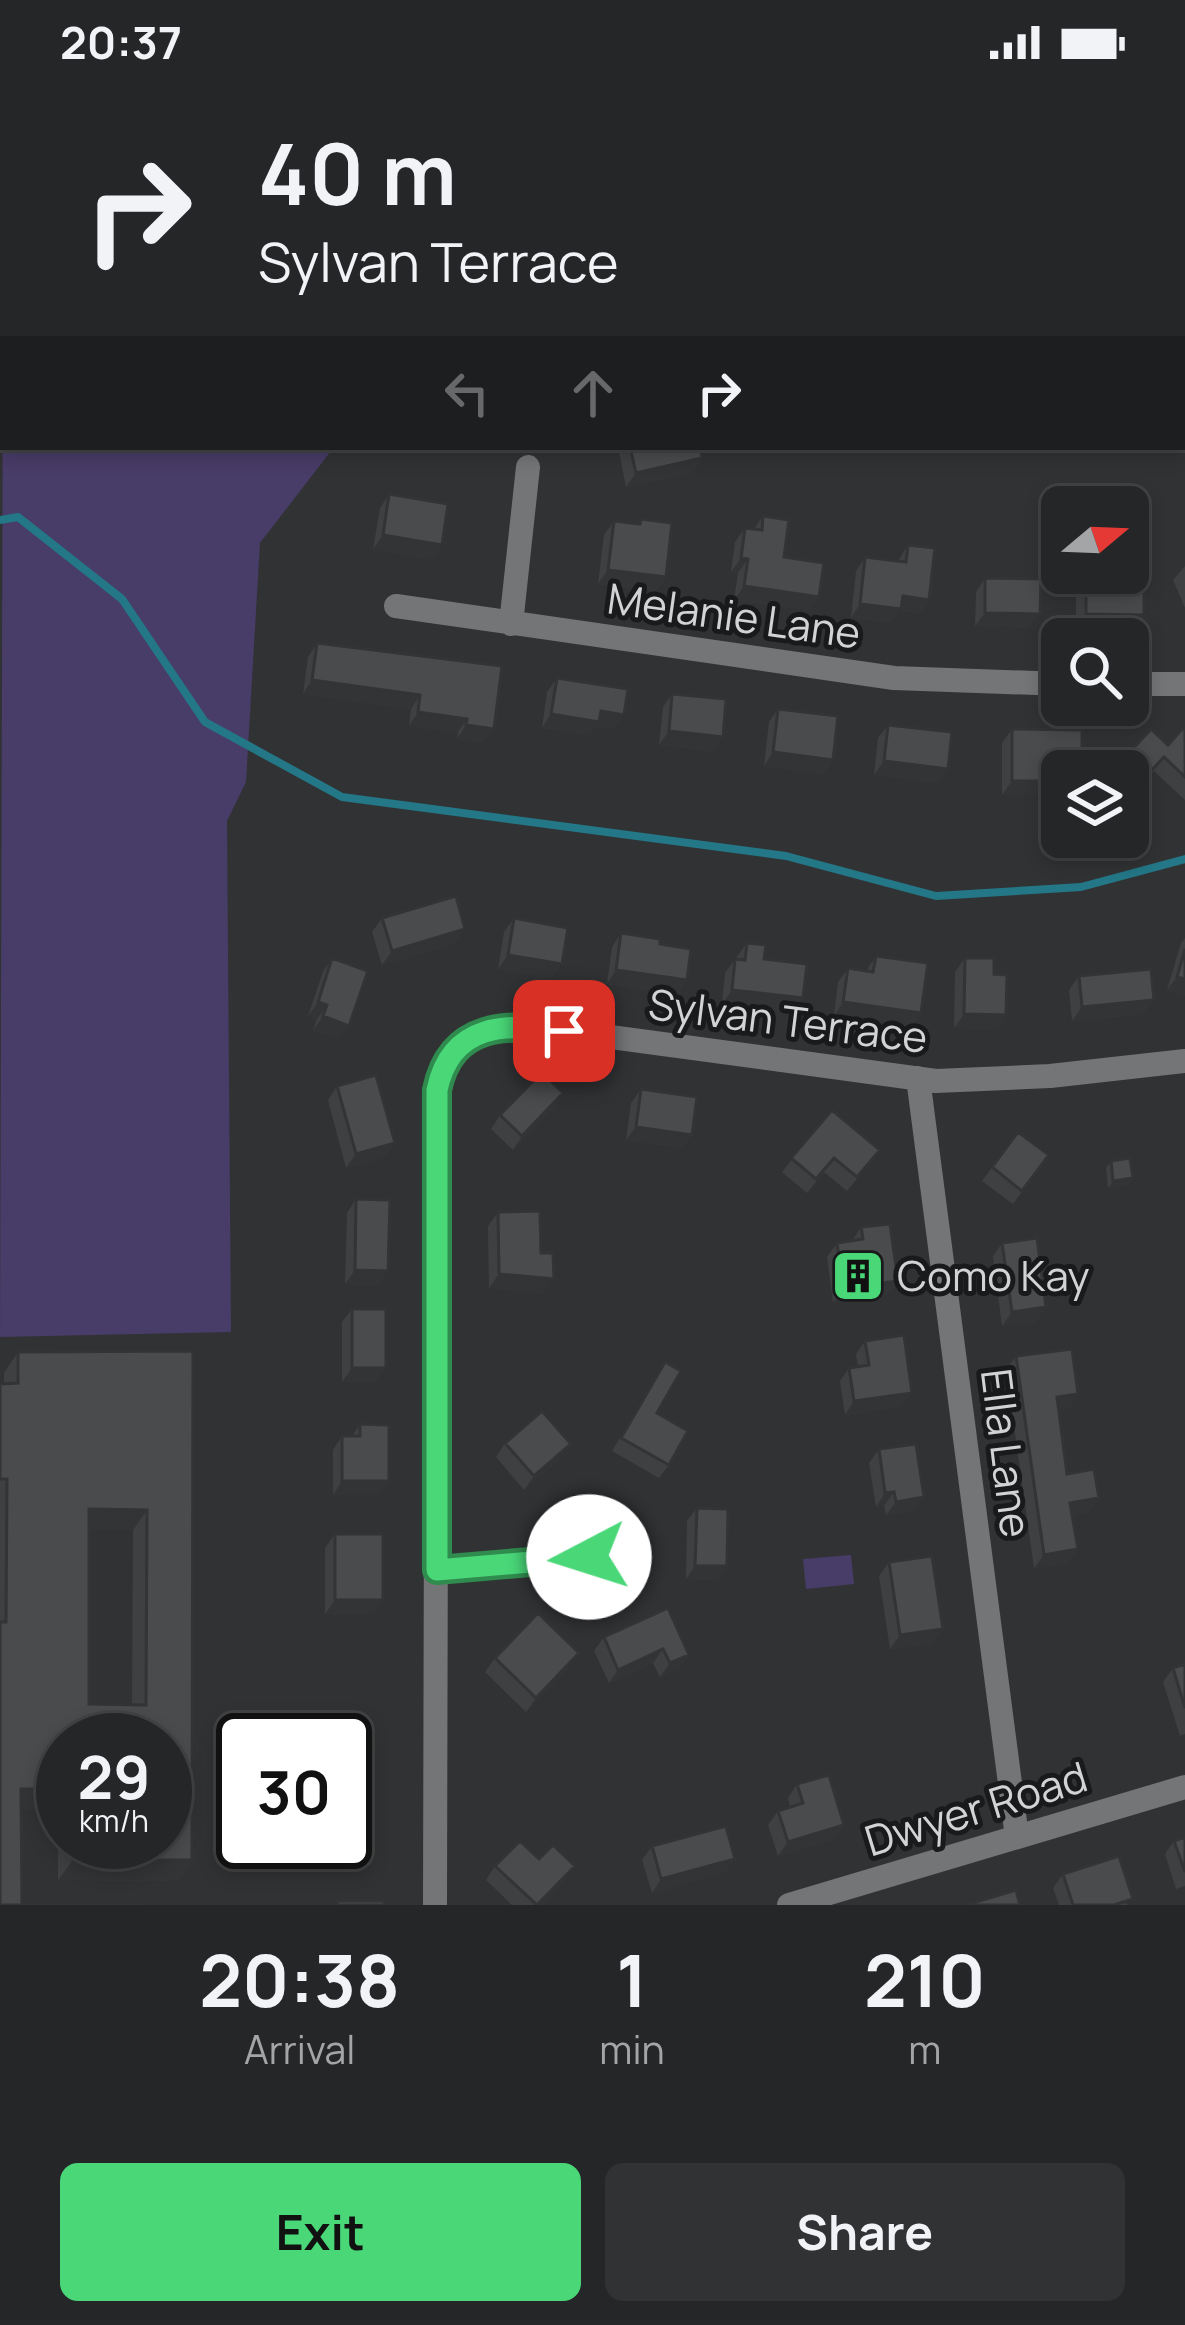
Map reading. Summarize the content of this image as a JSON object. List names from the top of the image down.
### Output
{
  "streets": {
    "street": [
      "Melanie Lane",
      "Sylvan Terrace",
      "Ella Lane",
      "Dwyer Road"
    ]
  },
  "crossings": [
    ["Sylvan Terrace", "Ella Lane"],
    ["Ella Lane", "Dwyer Road"]
  ],
  "places": {
    "building": ["Como Kay"]
  },
  "north": "right",
  "page": {
    "status": "20:37",
    "turn": ["40 m", "Sylvan Terrace"],
    "speed": "29 km/h",
    "limit": "30",
    "eta": [
      "20:38",
      "Arrival",
      "1",
      "min",
      "210",
      "m"
    ],
    "buttons": ["Exit", "Share"]
  }
}
